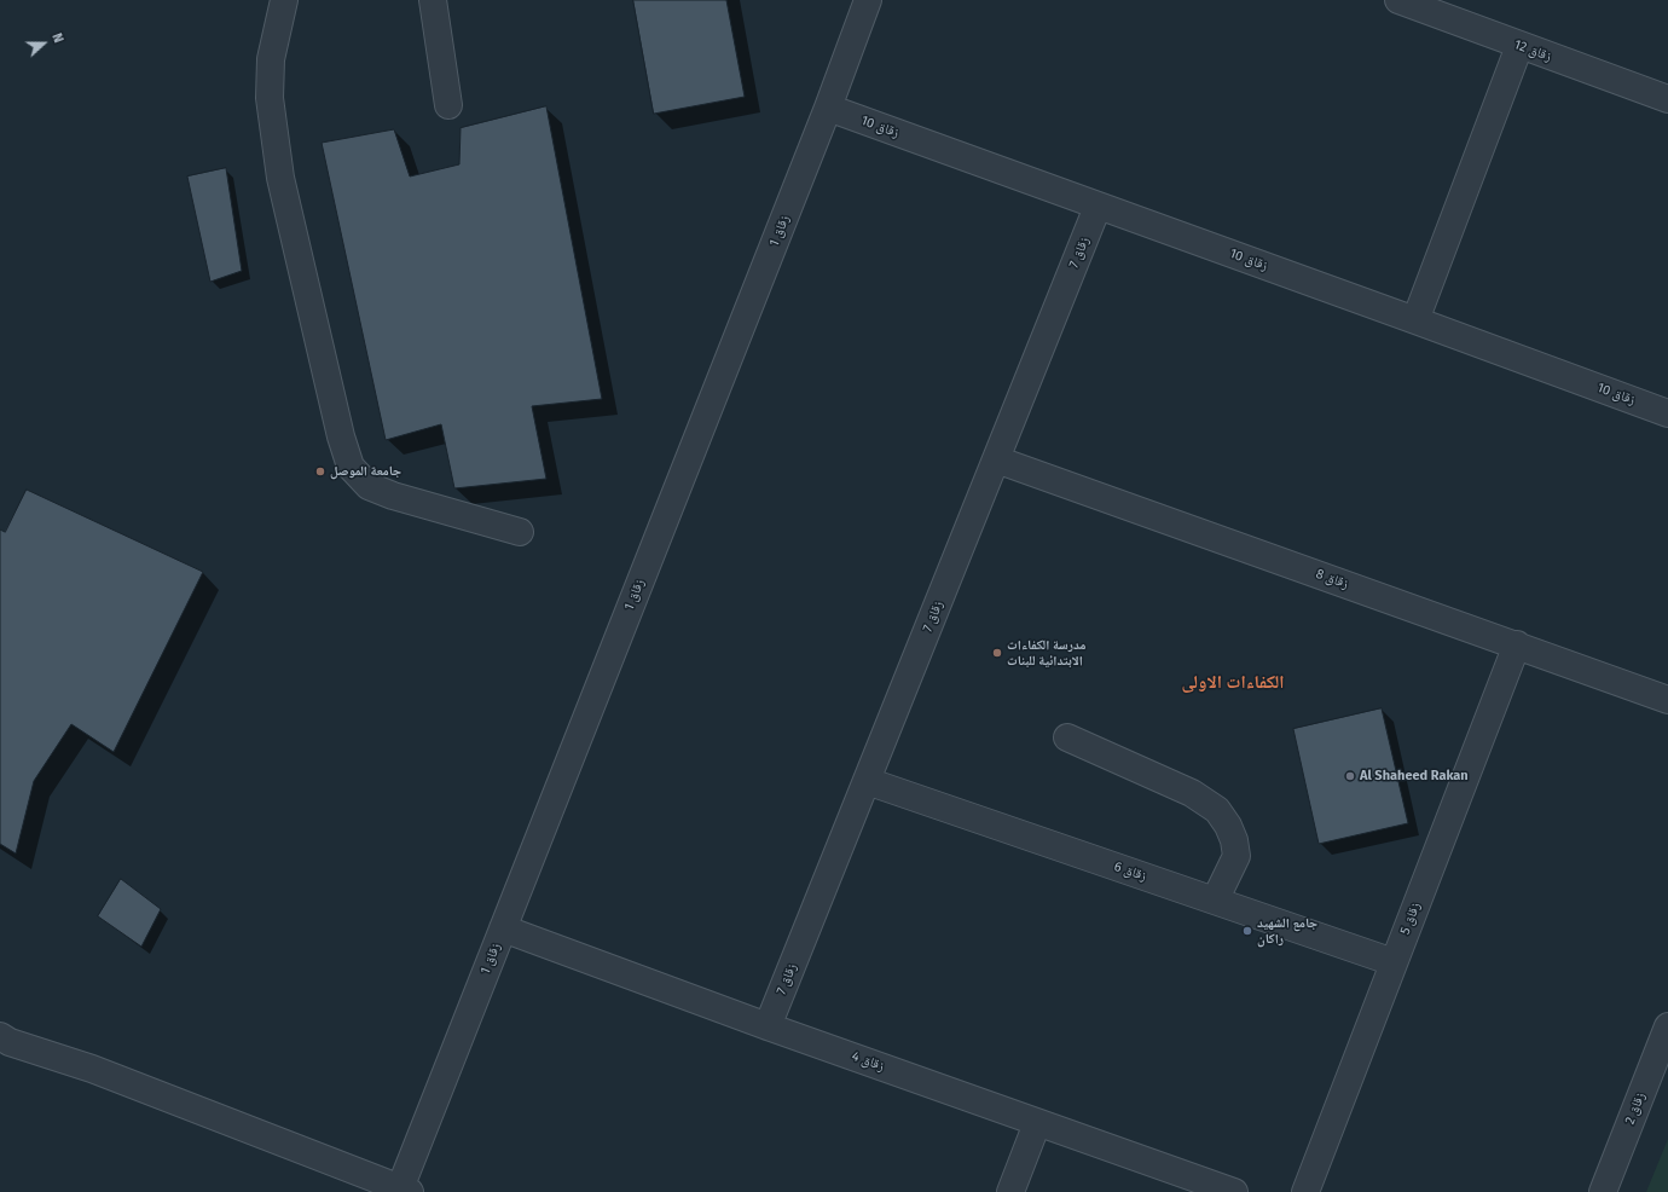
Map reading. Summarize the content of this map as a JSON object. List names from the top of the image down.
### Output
{
  "streets": {
    "street": [
      "زقاق 12",
      "زقاق 10",
      "زقاق 1",
      "زقاق 7",
      "زقاق 8",
      "زقاق 6",
      "زقاق 5",
      "زقاق 4",
      "زقاق 2"
    ]
  },
  "crossings": [
    ["زقاق 10", "زقاق 1"],
    ["زقاق 10", "زقاق 7"],
    ["زقاق 1", "زقاق 4"],
    ["زقاق 7", "زقاق 8"],
    ["زقاق 7", "زقاق 6"],
    ["زقاق 7", "زقاق 4"],
    ["زقاق 8", "زقاق 5"],
    ["زقاق 6", "زقاق 5"]
  ],
  "districts": ["الكفاءات الاولى"],
  "places": [
    "جامعة الموصل",
    "مدرسة الكفاءات الابتدائية للبنات",
    "Al Shaheed Rakan",
    "جامع الشهيد راكان"
  ],
  "north": "right"
}
